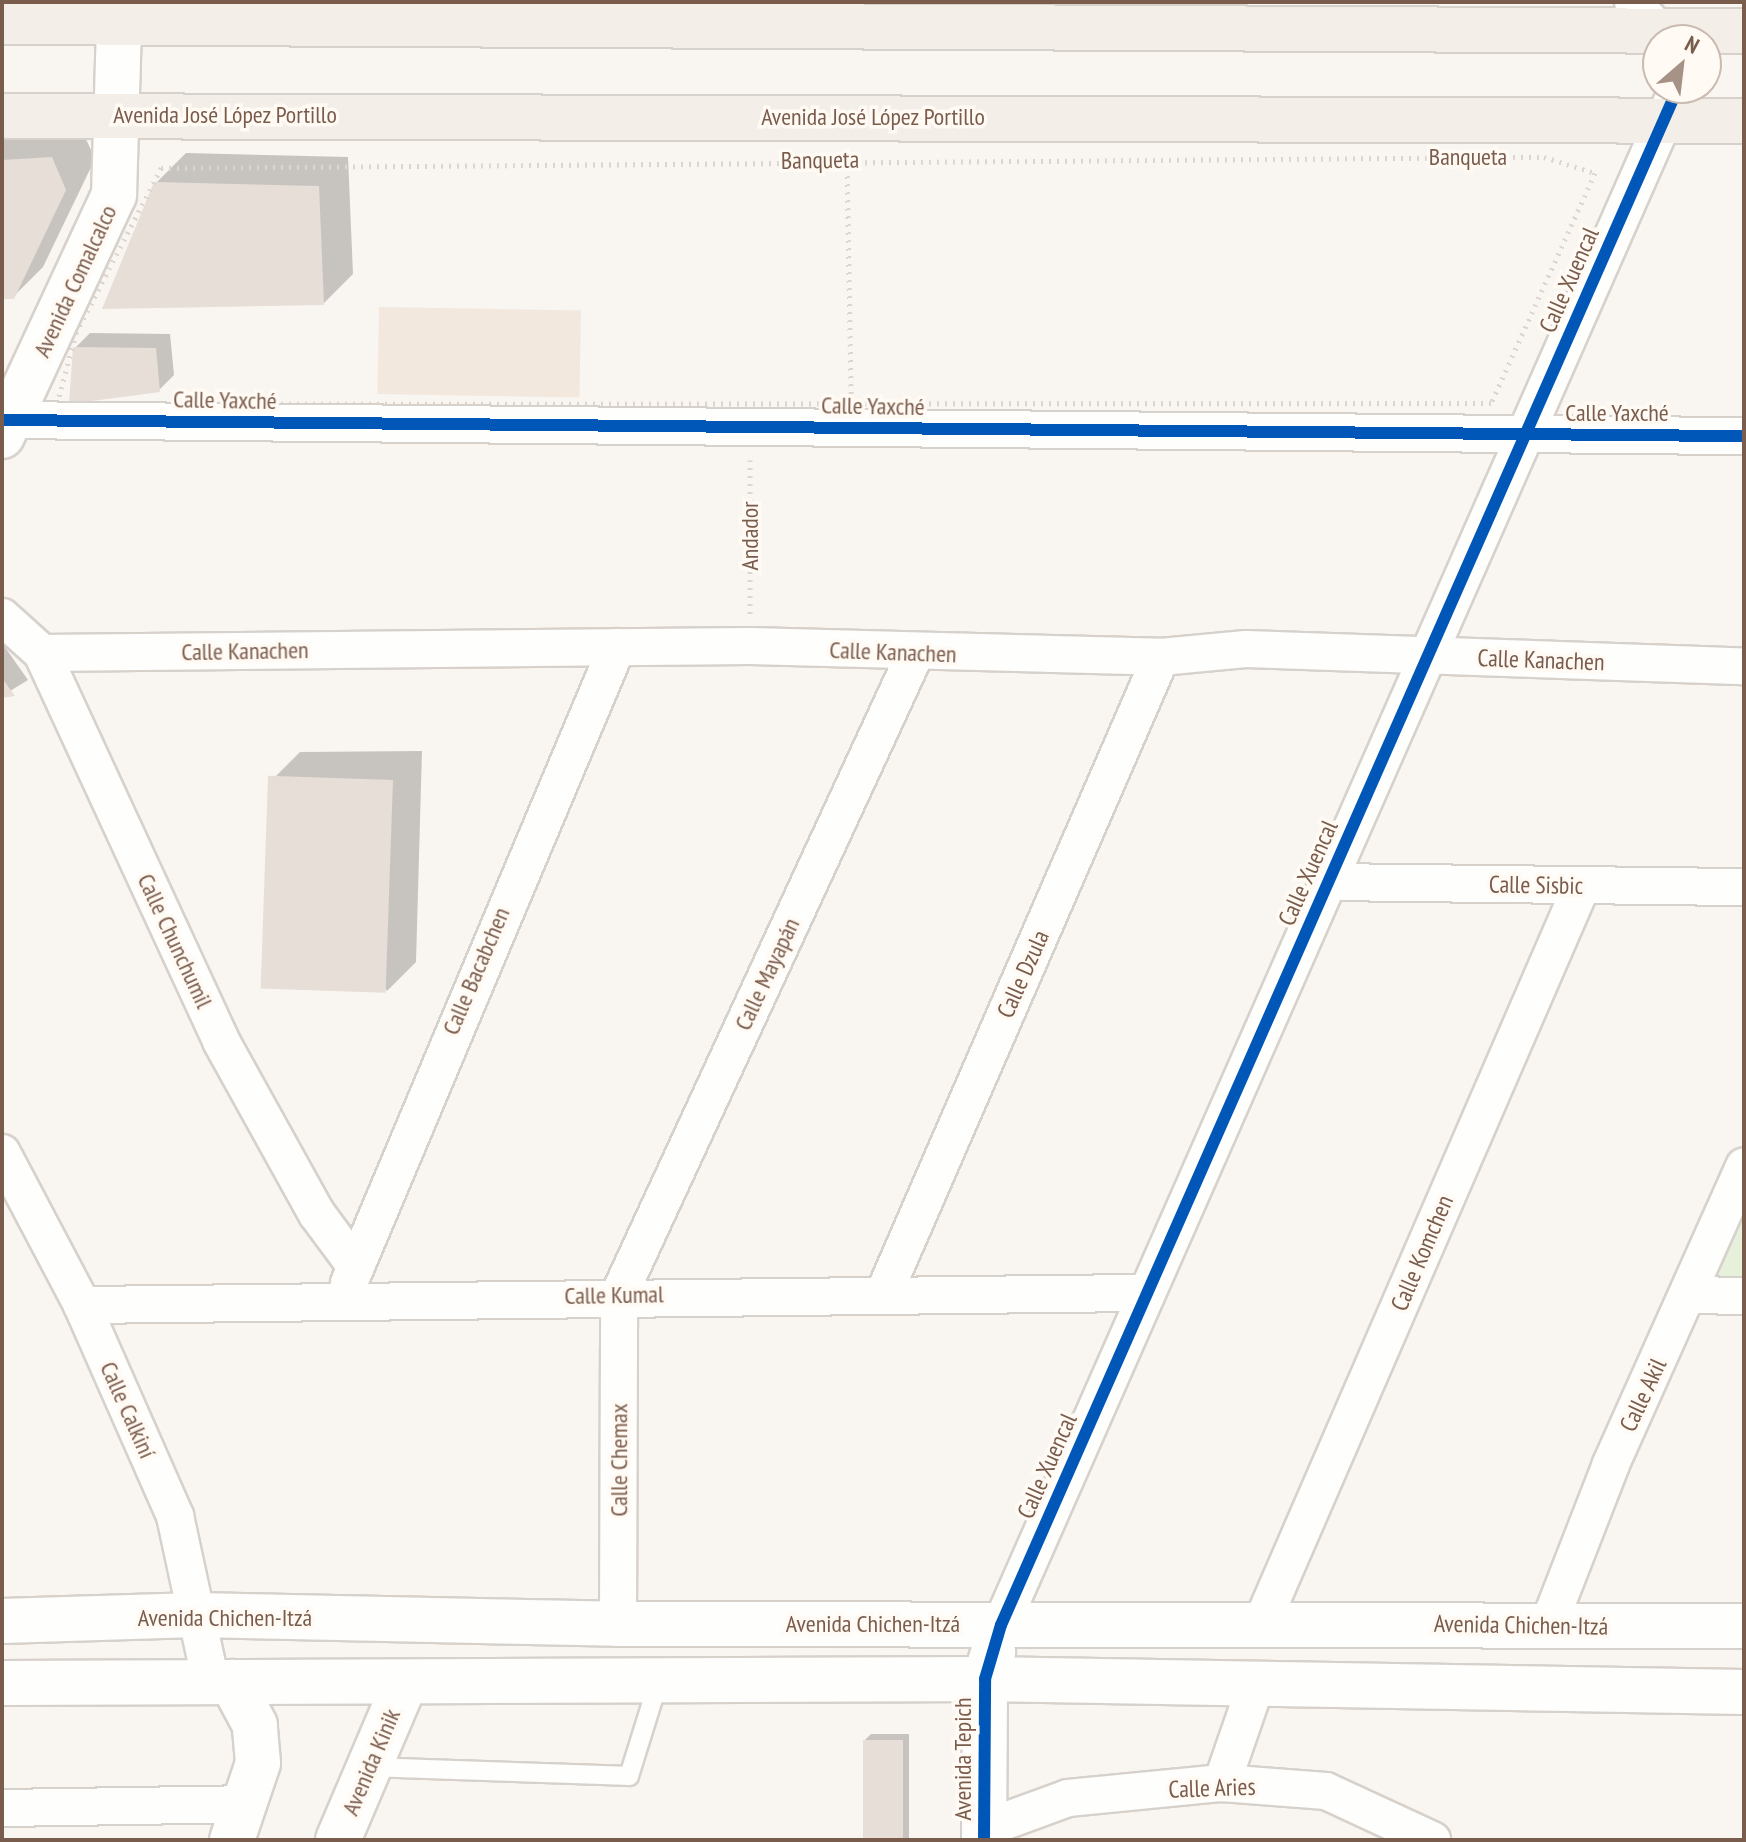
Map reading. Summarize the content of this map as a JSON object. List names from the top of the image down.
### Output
{
  "streets": {
    "main road": [
      "Avenida José López Portillo",
      "Calle Xuencal",
      "Avenida Comalcalco",
      "Avenida Chichen-Itzá",
      "Avenida Tepich",
      "Avenida Kinik"
    ],
    "street": [
      "Calle Yaxché",
      "Calle Kanachen",
      "Calle Sisbic",
      "Calle Chunchumil",
      "Calle Bacabchen",
      "Calle Mayapán",
      "Calle Dzula",
      "Calle Komchen",
      "Calle Kumal",
      "Calle Akil",
      "Calle Calkiní",
      "Calle Chemax",
      "Calle Aries"
    ],
    "path": ["Banqueta", "Andador"]
  },
  "crossings": [
    ["Avenida José López Portillo", "Avenida Comalcalco"],
    ["Calle Xuencal", "Calle Yaxché"],
    ["Calle Xuencal", "Calle Kanachen"],
    ["Calle Xuencal", "Calle Sisbic"],
    ["Calle Xuencal", "Calle Kumal"],
    ["Calle Xuencal", "Avenida Chichen-Itzá"],
    ["Calle Xuencal", "Avenida Tepich"],
    ["Avenida Comalcalco", "Calle Yaxché"],
    ["Calle Yaxché", "Andador"],
    ["Andador", "Calle Kanachen"],
    ["Calle Kanachen", "Calle Chunchumil"],
    ["Calle Kanachen", "Calle Bacabchen"],
    ["Calle Kanachen", "Calle Mayapán"],
    ["Calle Kanachen", "Calle Dzula"],
    ["Calle Sisbic", "Calle Komchen"],
    ["Calle Chunchumil", "Calle Bacabchen"],
    ["Calle Chunchumil", "Calle Kumal"],
    ["Calle Bacabchen", "Calle Kumal"],
    ["Calle Mayapán", "Calle Kumal"],
    ["Calle Mayapán", "Calle Chemax"],
    ["Calle Dzula", "Calle Kumal"],
    ["Calle Komchen", "Avenida Chichen-Itzá"],
    ["Calle Kumal", "Calle Calkiní"],
    ["Calle Kumal", "Calle Chemax"],
    ["Calle Akil", "Avenida Chichen-Itzá"],
    ["Calle Calkiní", "Avenida Chichen-Itzá"],
    ["Calle Chemax", "Avenida Chichen-Itzá"],
    ["Avenida Tepich", "Calle Aries"]
  ],
  "north": "top right"
}
